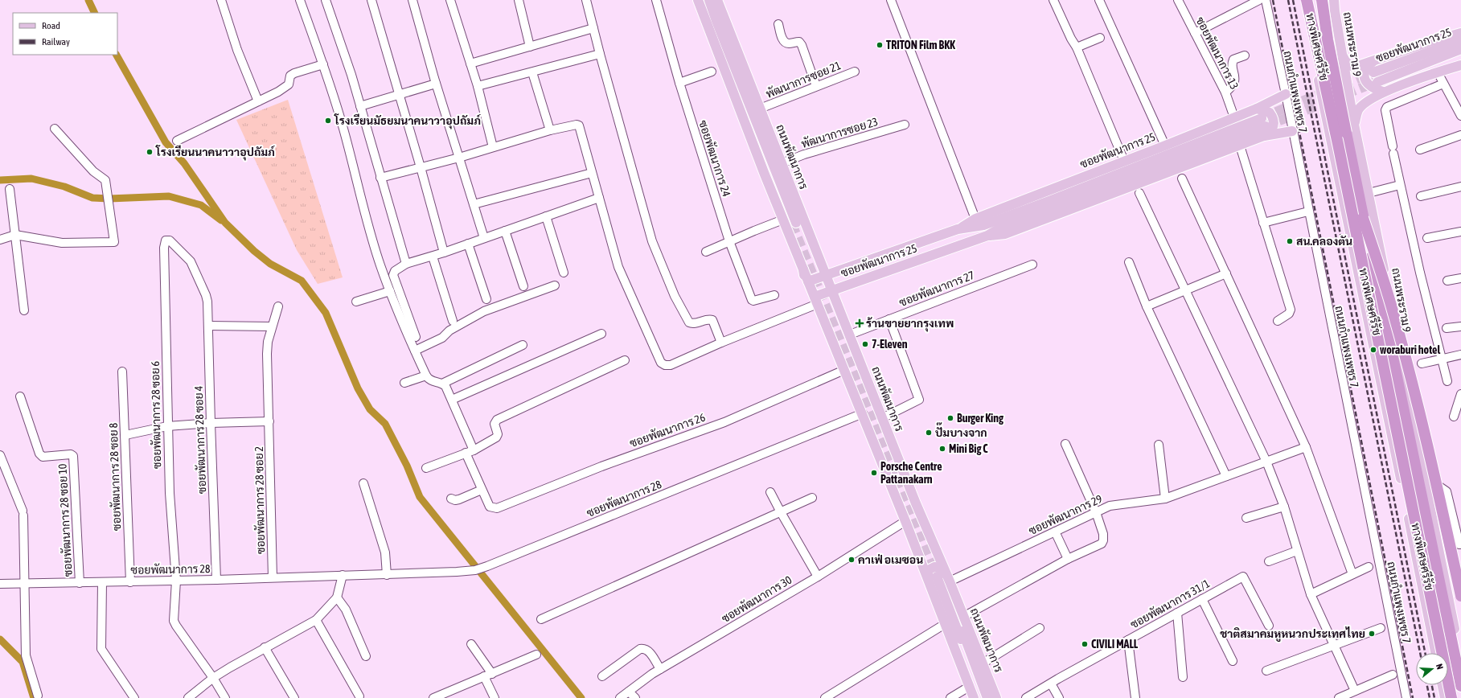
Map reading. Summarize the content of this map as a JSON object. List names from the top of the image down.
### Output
{
  "streets": {
    "highway": ["ทางพิเศษศรีรัช"],
    "main road": ["ถนนพระราม 9", "ซอยพัฒนาการ 25", "ถนนพัฒนาการ"],
    "street": [
      "ซอยพัฒนาการ 13",
      "พัฒนาการซอย 21",
      "ถนนกำแพงเพชร 7",
      "พัฒนาการซอย 23",
      "ซอยพัฒนาการ 24",
      "ซอยพัฒนาการ 27",
      "ซอยพัฒนาการ 28 ซอย 6",
      "ซอยพัฒนาการ 26",
      "ซอยพัฒนาการ 28 ซอย 4",
      "ซอยพัฒนาการ 28 ซอย 8",
      "ซอยพัฒนาการ 28",
      "ซอยพัฒนาการ 28 ซอย 2",
      "ซอยพัฒนาการ 29",
      "ซอยพัฒนาการ 28 ซอย 10",
      "ซอยพัฒนาการ 30",
      "ซอยพัฒนาการ 31/1"
    ]
  },
  "crossings": [
    ["ซอยพัฒนาการ 25", "ซอยพัฒนาการ 13"],
    ["ซอยพัฒนาการ 25", "ถนนกำแพงเพชร 7"],
    ["ซอยพัฒนาการ 25", "ถนนพัฒนาการ"],
    ["พัฒนาการซอย 21", "ถนนพัฒนาการ"],
    ["พัฒนาการซอย 23", "ถนนพัฒนาการ"],
    ["ถนนพัฒนาการ", "ซอยพัฒนาการ 27"],
    ["ถนนพัฒนาการ", "ซอยพัฒนาการ 26"],
    ["ถนนพัฒนาการ", "ซอยพัฒนาการ 28"],
    ["ถนนพัฒนาการ", "ซอยพัฒนาการ 29"],
    ["ถนนพัฒนาการ", "ซอยพัฒนาการ 30"],
    ["ซอยพัฒนาการ 28 ซอย 6", "ซอยพัฒนาการ 28 ซอย 4"],
    ["ซอยพัฒนาการ 28 ซอย 6", "ซอยพัฒนาการ 28"],
    ["ซอยพัฒนาการ 28 ซอย 4", "ซอยพัฒนาการ 28"],
    ["ซอยพัฒนาการ 28 ซอย 8", "ซอยพัฒนาการ 28"],
    ["ซอยพัฒนาการ 28", "ซอยพัฒนาการ 28 ซอย 2"],
    ["ซอยพัฒนาการ 28", "ซอยพัฒนาการ 28 ซอย 10"]
  ],
  "places": {
    "other": [
      "TRITON Film BKK",
      "โรงเรียนมัธยมนาคนาวาอุปถัมภ์",
      "โรงเรียนนาคนาวาอุปถัมภ์",
      "สน.คลองตัน",
      "7-Eleven",
      "woraburi hotel",
      "Burger King",
      "ปั๊มบางจาก",
      "Mini Big C",
      "Porsche Centre Pattanakarn",
      "คาเฟ่ อเมซอน",
      "ชาติสมาคมหูหนวกประเทศไทย",
      "CIVILI MALL"
    ],
    "health": ["ร้านขายยากรุงเทพ"]
  },
  "legend": ["Road", "Railway"],
  "north": "right"
}
